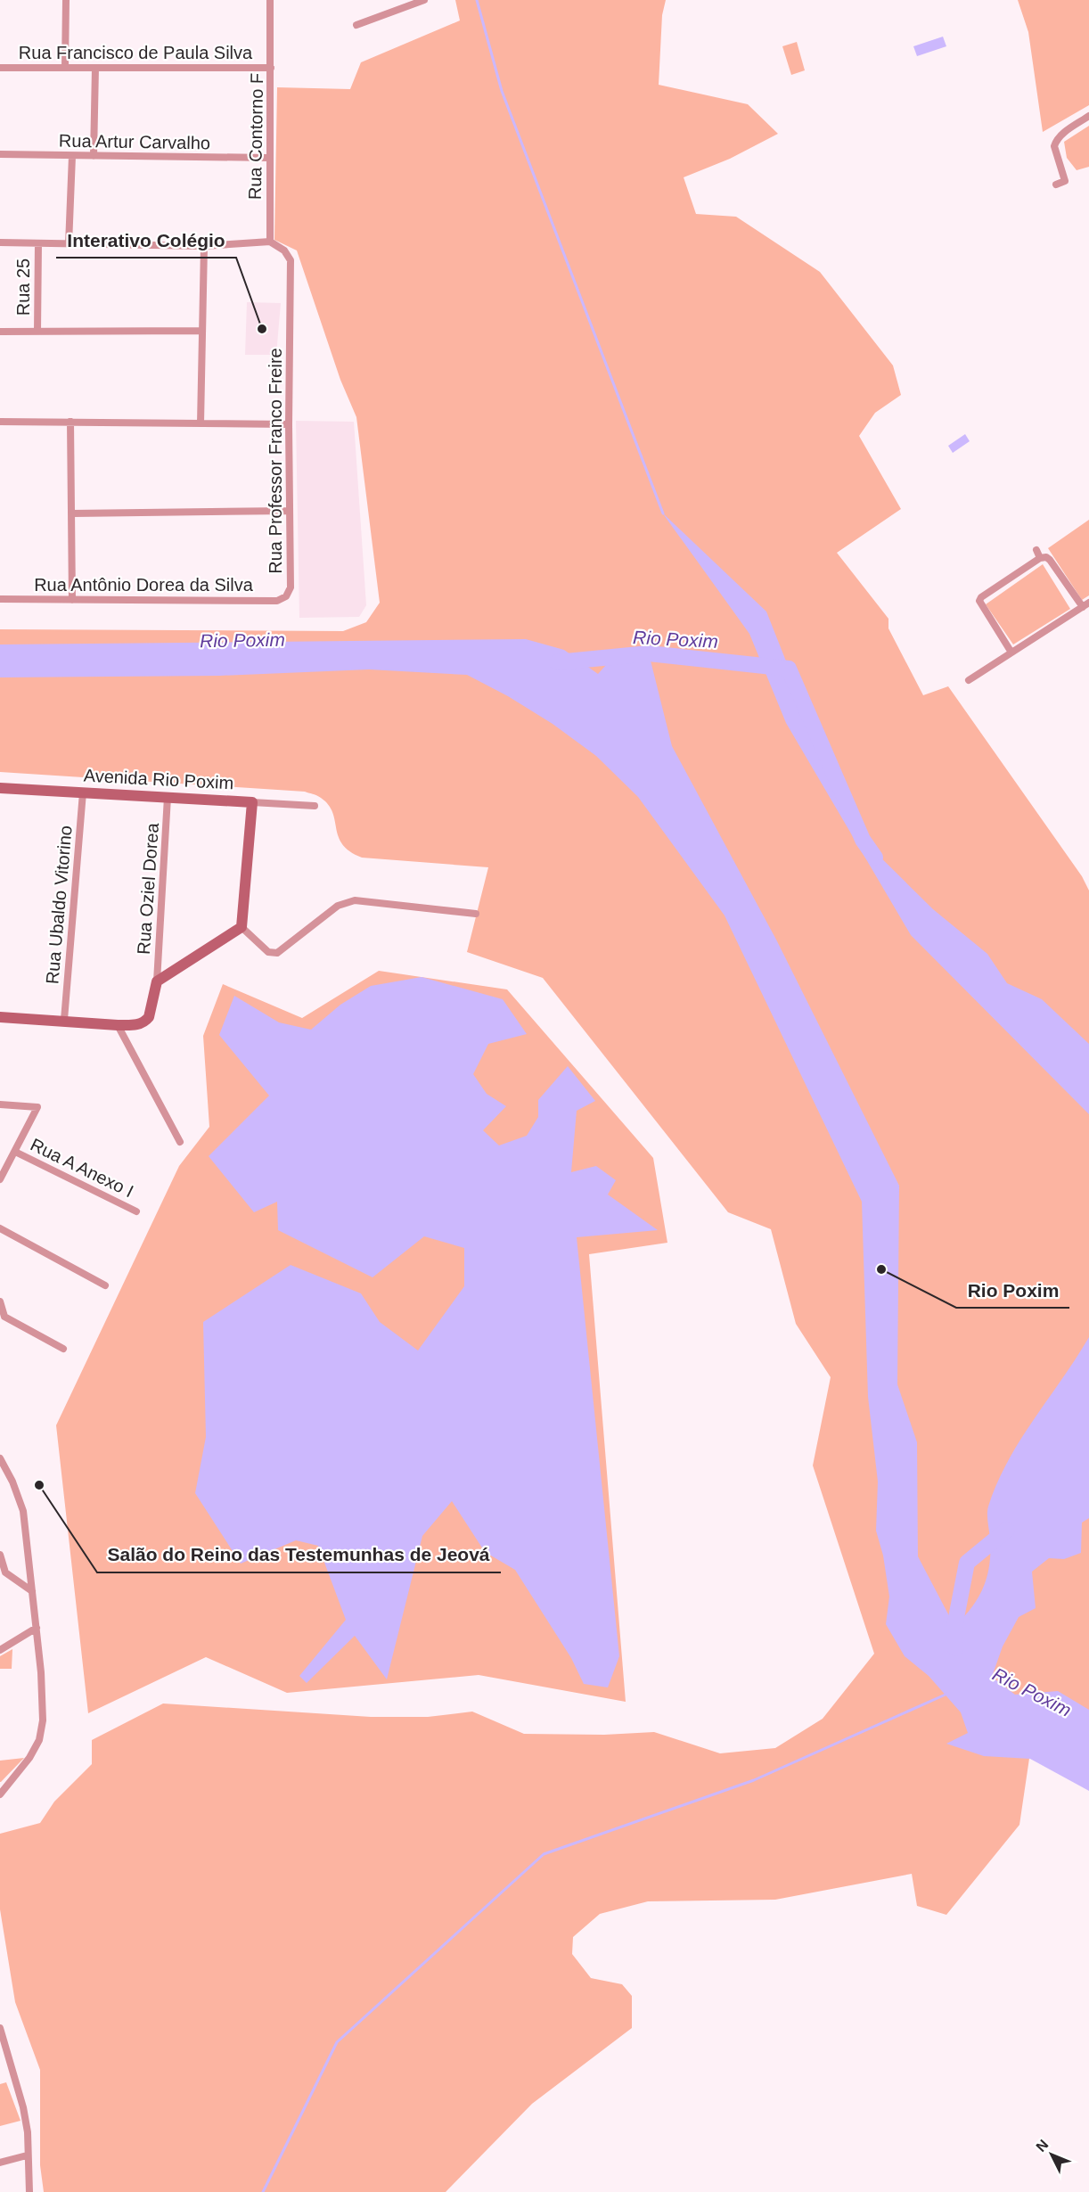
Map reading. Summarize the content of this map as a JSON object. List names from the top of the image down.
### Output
{
  "streets": {
    "street": [
      "Rua Francisco de Paula Silva",
      "Rua Contorno F",
      "Rua Artur Carvalho",
      "Rua 25",
      "Rua Professor Franco Freire",
      "Rua Antônio Dorea da Silva",
      "Avenida Rio Poxim",
      "Rua Oziel Dorea",
      "Rua Ubaldo Vitorino",
      "Rua A Anexo I"
    ]
  },
  "crossings": [
    ["Rua Francisco de Paula Silva", "Rua Contorno F"],
    ["Rua Contorno F", "Rua Artur Carvalho"],
    ["Rua Contorno F", "Rua Professor Franco Freire"],
    ["Rua Professor Franco Freire", "Rua Antônio Dorea da Silva"],
    ["Avenida Rio Poxim", "Rua Oziel Dorea"],
    ["Avenida Rio Poxim", "Rua Ubaldo Vitorino"]
  ],
  "water": ["Rio Poxim"],
  "places": ["Interativo Colégio", "Rio Poxim", "Salão do Reino das Testemunhas de Jeová"],
  "north": "top left"
}
